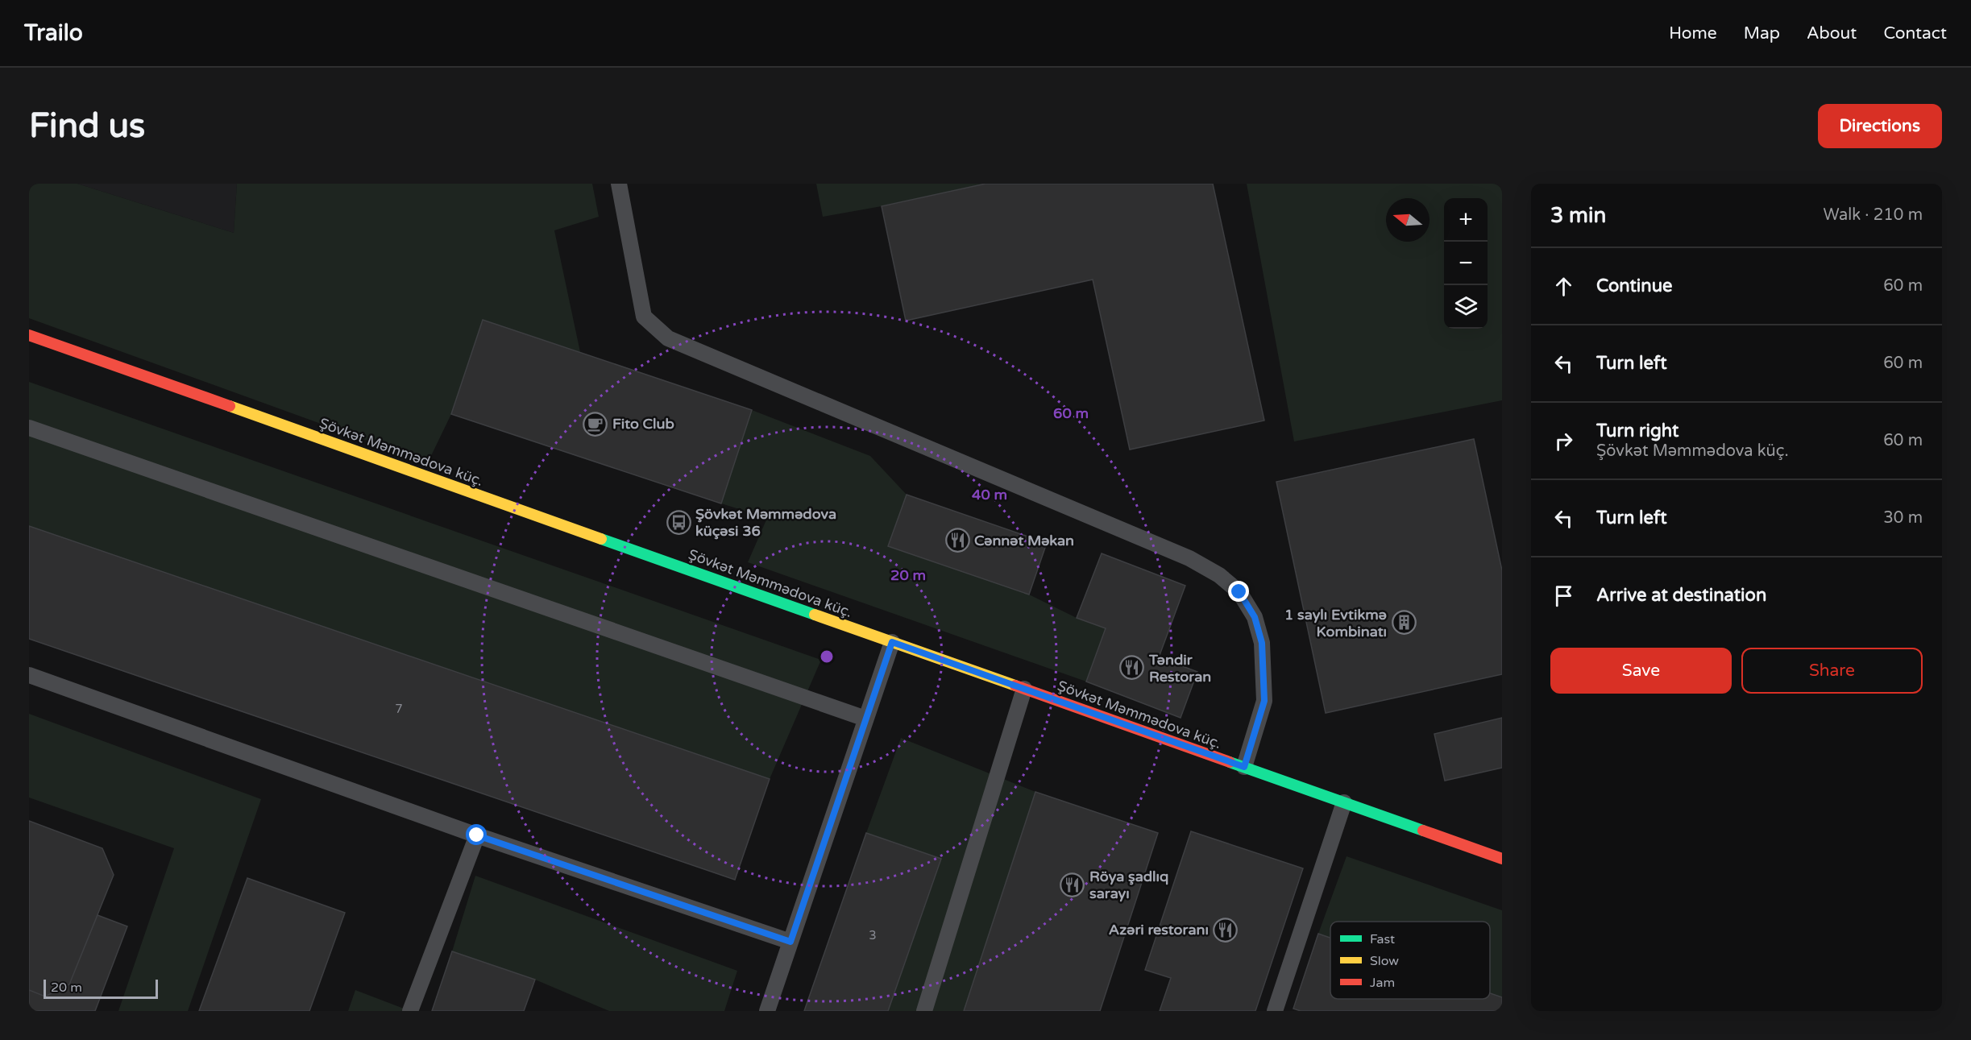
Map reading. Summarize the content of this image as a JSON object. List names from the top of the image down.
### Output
{
  "streets": {
    "main road": ["Şövkət Məmmədova küç."]
  },
  "places": {
    "cafe": ["Fito Club"],
    "bus stop": ["Şövkət Məmmədova küçəsi 36"],
    "restaurant": [
      "Cənnət Məkan",
      "Təndir Restoran",
      "Röya şadlıq sarayı",
      "Azəri restoranı"
    ],
    "building": ["1 saylı Evtikmə Kombinatı"]
  },
  "house_numbers": ["7", "3"],
  "legend": ["Fast", "Slow", "Jam"],
  "scale_bar": "20 m",
  "north": "left",
  "page": {
    "header": "Trailo",
    "nav": [
      "Home",
      "Map",
      "About",
      "Contact"
    ],
    "buttons": [
      "Directions",
      ["Save", "Share"]
    ],
    "title": "Find us",
    "heading": ["3 min", "Walk · 210 m"],
    "map_buttons": ["+", "−"],
    "list": [
      ["Continue", "60 m"],
      ["Turn left", "60 m"],
      ["Turn right", "Şövkət Məmmədova küç.", "60 m"],
      ["Turn left", "30 m"],
      "Arrive at destination"
    ],
    "scale": "20 m"
  },
  "rings": ["60 m", "40 m", "20 m"]
}
